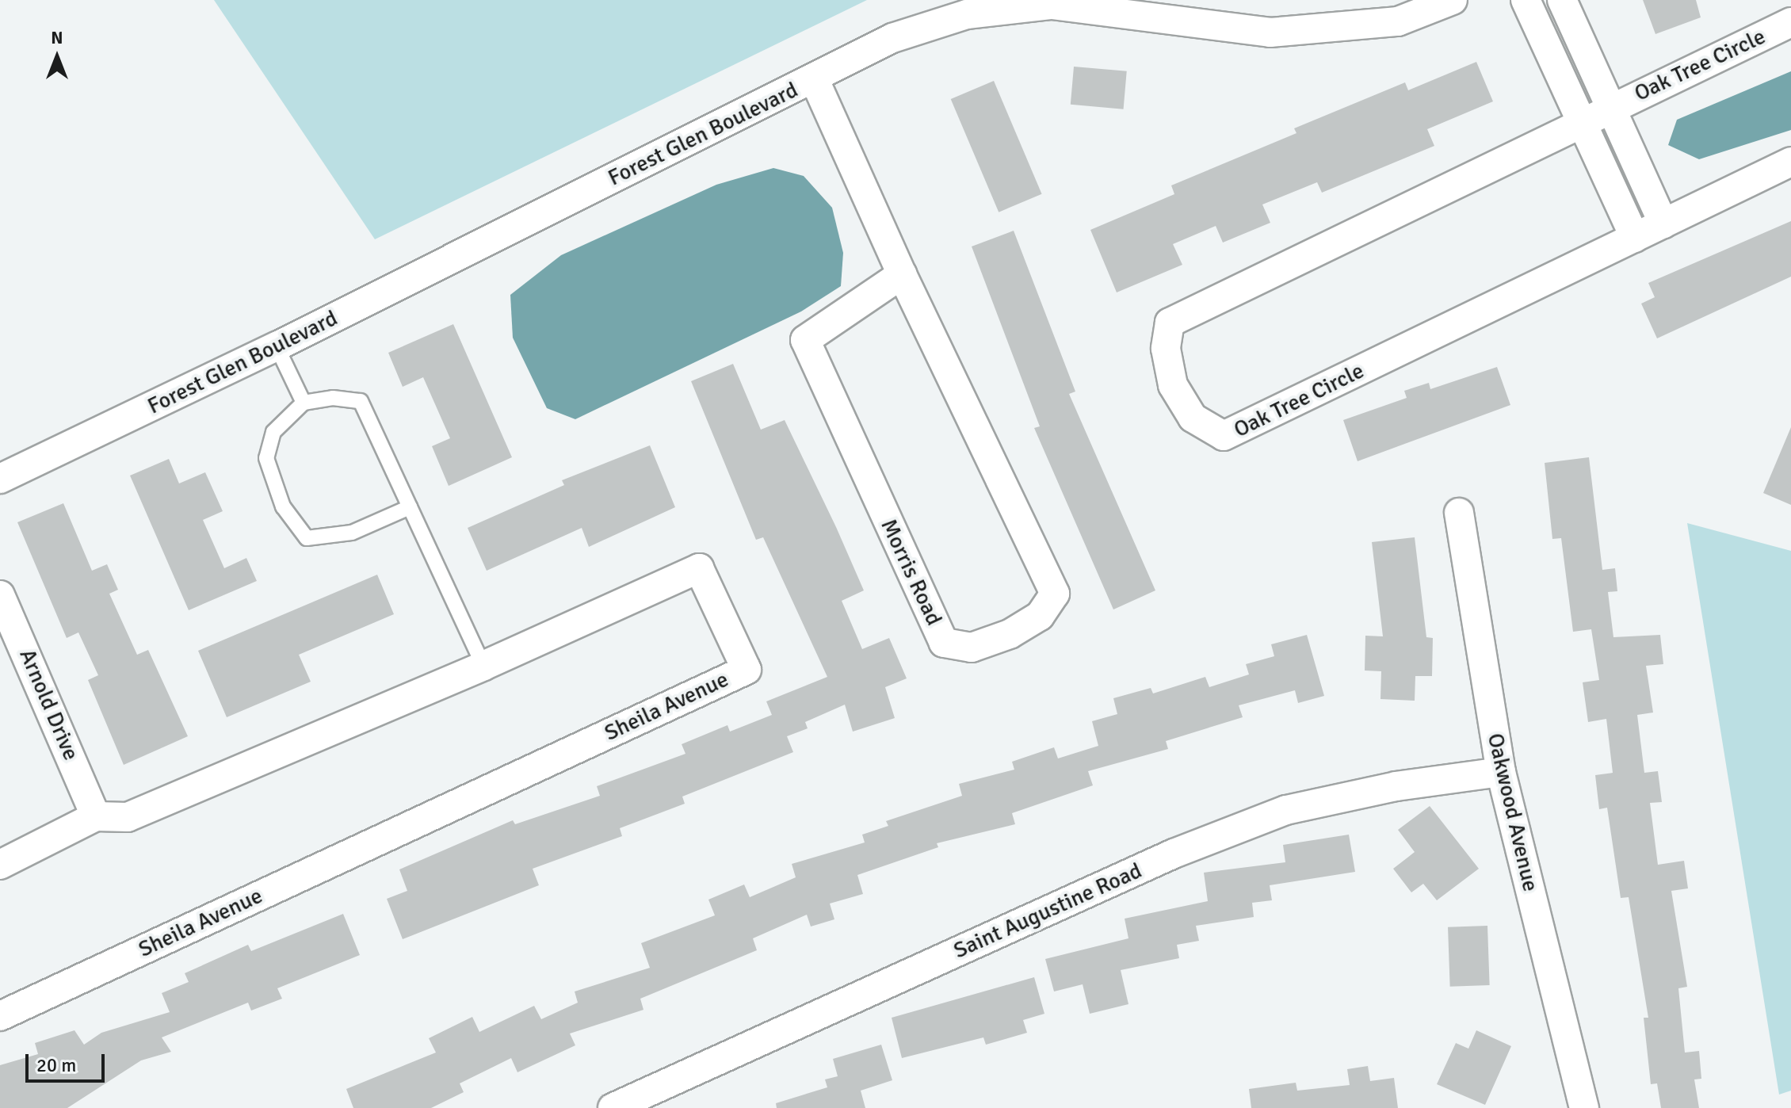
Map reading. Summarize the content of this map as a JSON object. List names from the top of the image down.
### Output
{
  "streets": {
    "street": [
      "Oak Tree Circle",
      "Forest Glen Boulevard",
      "Morris Road",
      "Arnold Drive",
      "Sheila Avenue",
      "Oakwood Avenue",
      "Saint Augustine Road"
    ]
  },
  "crossings": [
    ["Forest Glen Boulevard", "Morris Road"],
    ["Oakwood Avenue", "Saint Augustine Road"]
  ],
  "scale_bar": "20 m",
  "north": "top"
}
